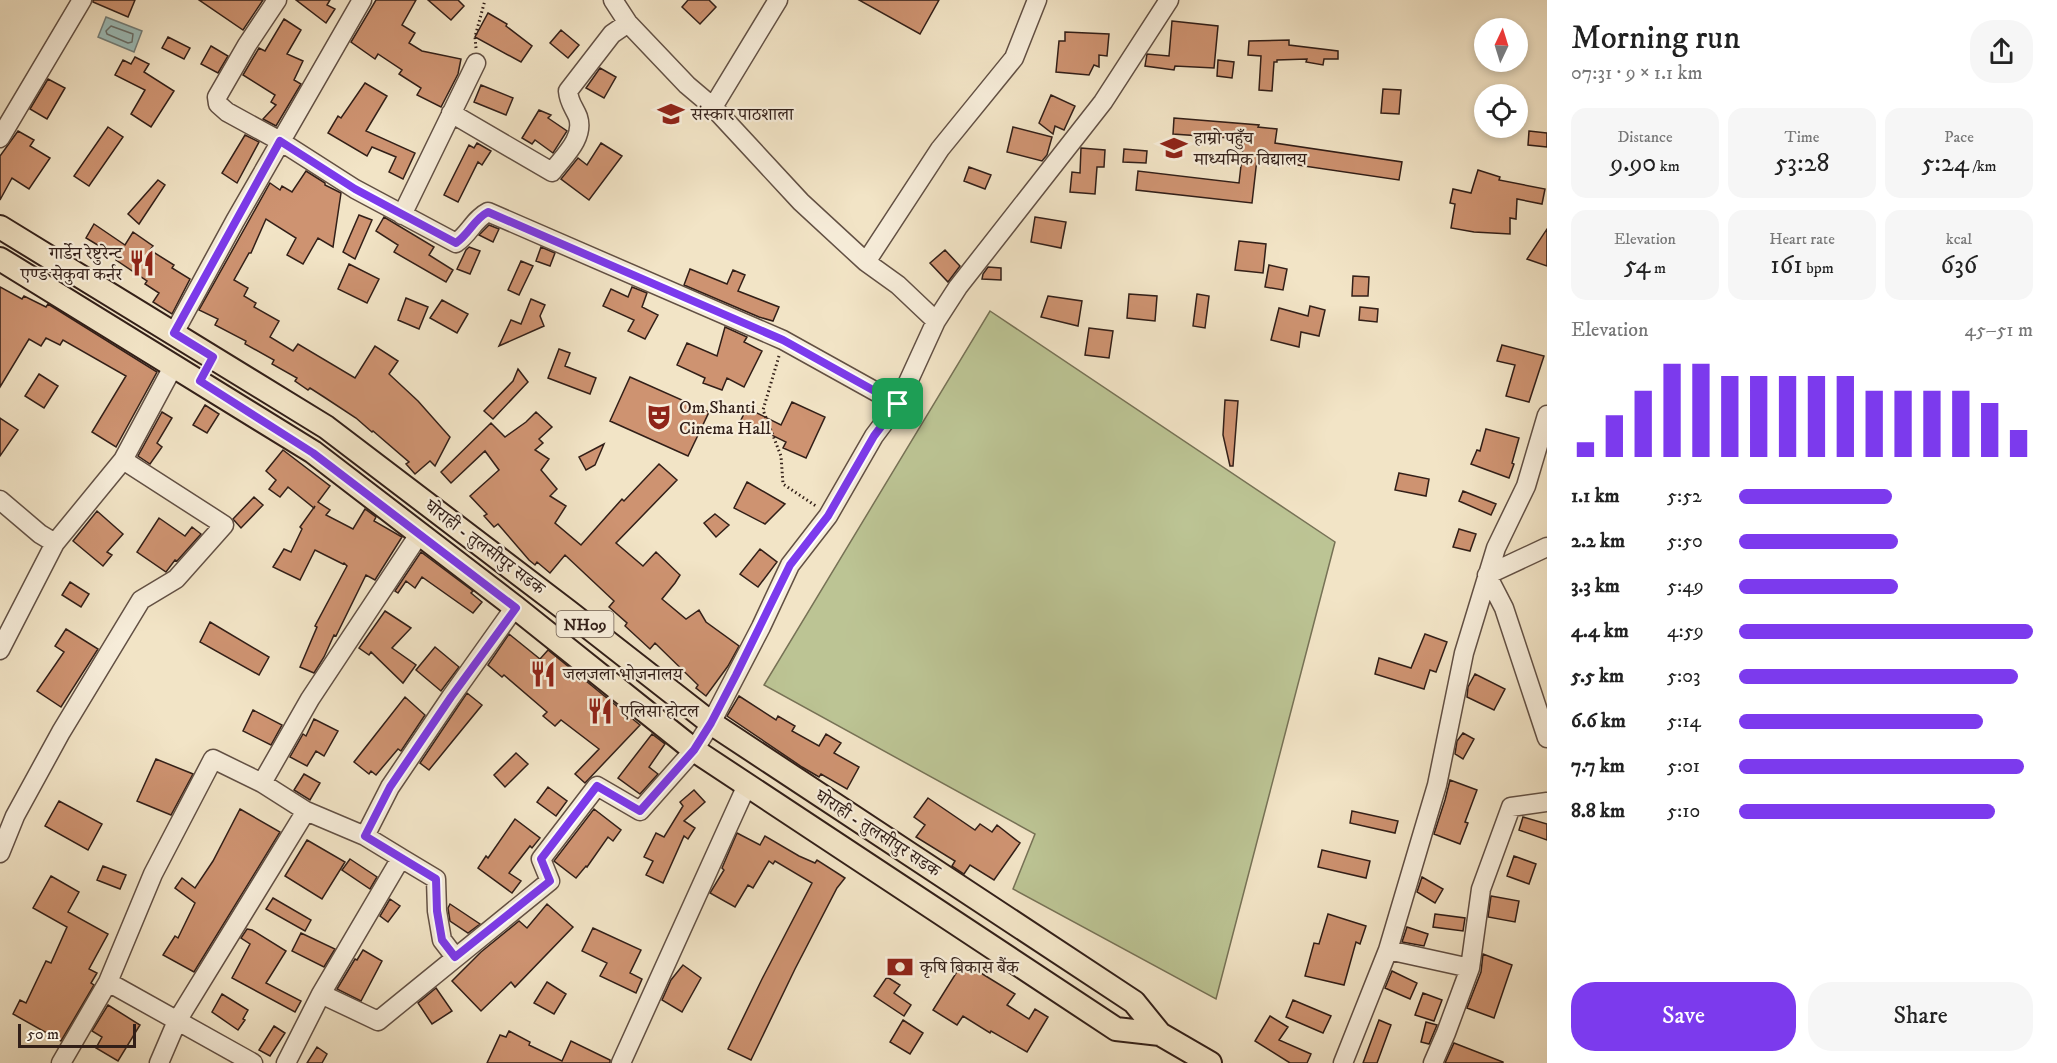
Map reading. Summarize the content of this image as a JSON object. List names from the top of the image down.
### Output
{
  "streets": {
    "main road": ["घोराही - तुलसीपुर सडक", "NH09"]
  },
  "places": {
    "school or university": ["संस्कार पाठशाला", "हाम्रो पहुँच माध्यमिक विद्यालय"],
    "restaurant": ["गार्डेन रेष्टुरेन्ट एण्ड सेकुवा कर्नर", "जलजला भोजनालय", "एलिसा होटल"],
    "theatre": ["Om Shanti Cinema Hall"],
    "bank": ["कृषि बिकास बैंक"]
  },
  "scale_bar": "50 m",
  "north": "top",
  "page": {
    "heading": ["Morning run", "07:31 · 9 × 1.1 km"],
    "stats": [
      ["Distance", "9.90 km"],
      ["Time", "53:28"],
      ["Pace", "5:24 /km"],
      ["Elevation", "54 m"],
      ["Heart rate", "161 bpm"],
      ["kcal", "636"]
    ],
    "chart": ["Elevation", "45–51 m"],
    "list": [
      {
        "name": "1.1 km",
        "note": "5:52"
      },
      {
        "name": "2.2 km",
        "note": "5:50"
      },
      {
        "name": "3.3 km",
        "note": "5:49"
      },
      {
        "name": "4.4 km",
        "note": "4:59"
      },
      {
        "name": "5.5 km",
        "note": "5:03"
      },
      {
        "name": "6.6 km",
        "note": "5:14"
      },
      {
        "name": "7.7 km",
        "note": "5:01"
      },
      {
        "name": "8.8 km",
        "note": "5:10"
      }
    ],
    "buttons": ["Save", "Share"],
    "scale": "50 m"
  }
}
